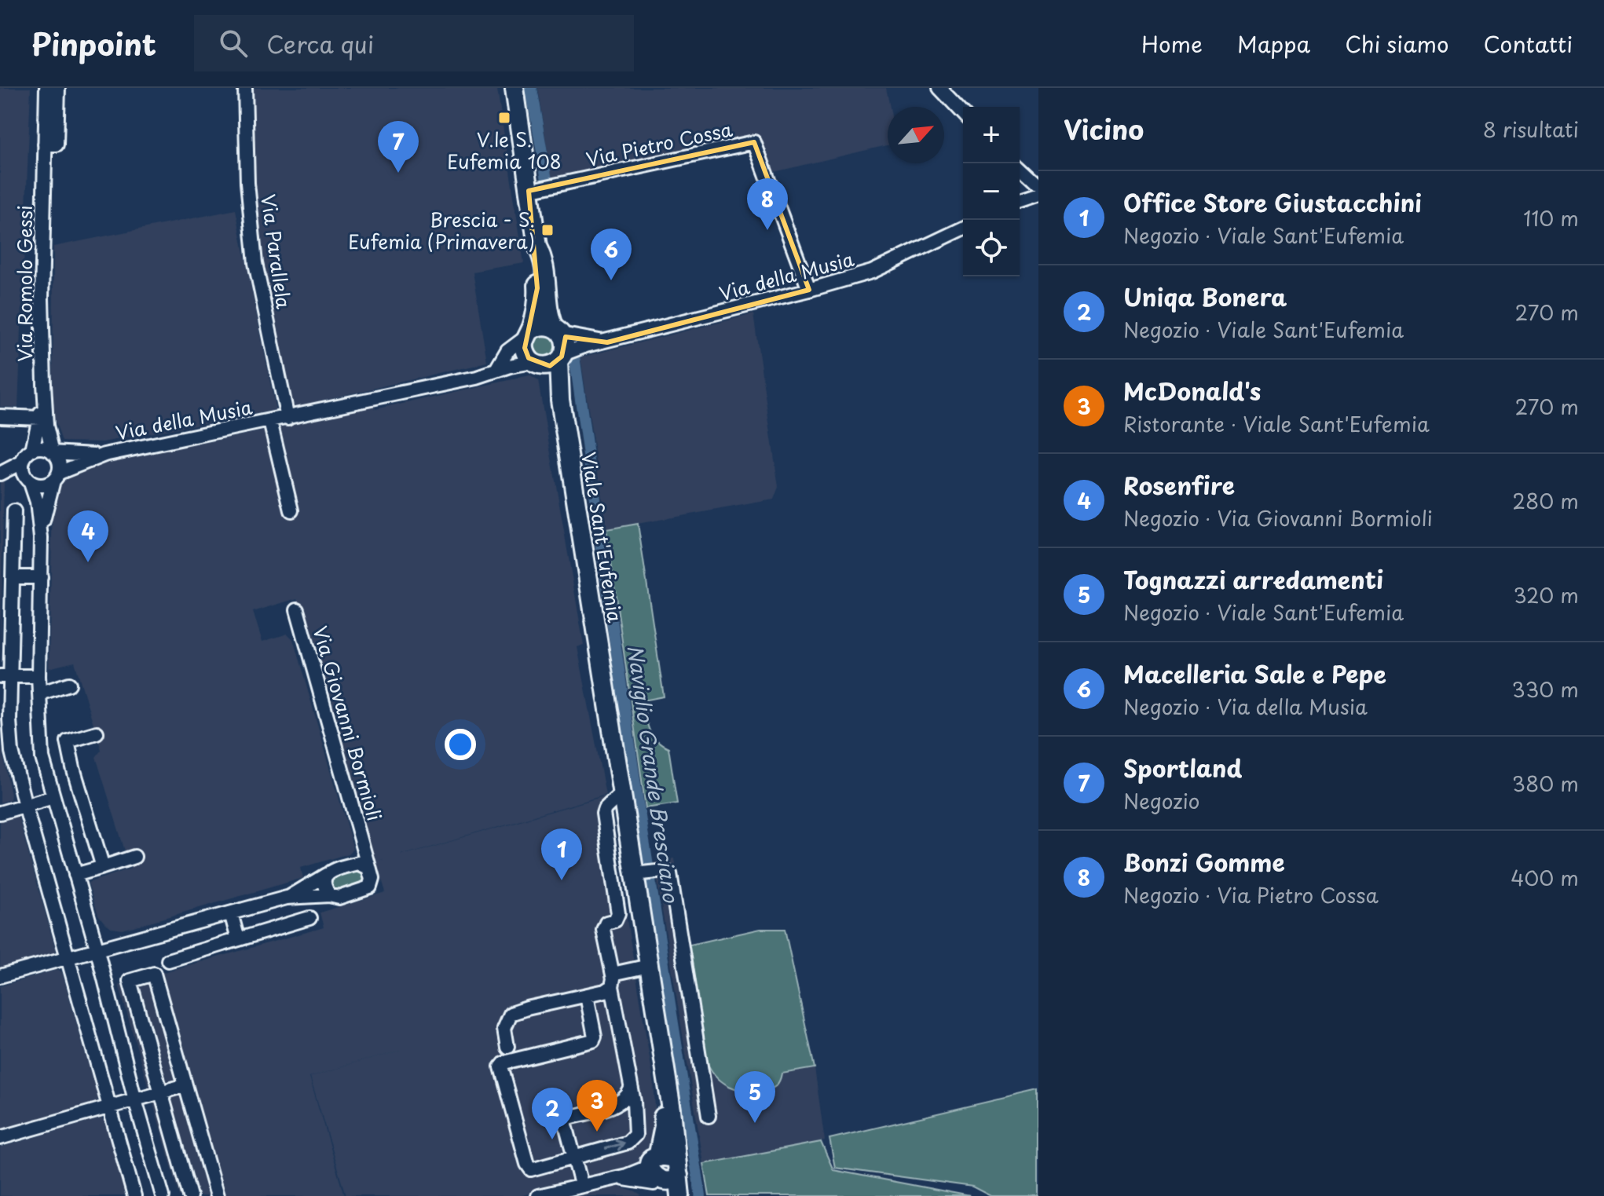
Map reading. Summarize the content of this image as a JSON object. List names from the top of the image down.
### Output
{
  "streets": {
    "main road": ["Viale Sant'Eufemia"],
    "street": [
      "Via Pietro Cossa",
      "Via Parallela",
      "Via della Musia",
      "Via Romolo Gessi",
      "Via Giovanni Bormioli"
    ]
  },
  "crossings": [
    ["Via Pietro Cossa", "Via della Musia"],
    ["Via Pietro Cossa", "Viale Sant'Eufemia"],
    ["Via Parallela", "Via della Musia"],
    ["Via della Musia", "Via Romolo Gessi"],
    ["Via della Musia", "Viale Sant'Eufemia"]
  ],
  "water": ["Naviglio Grande Bresciano"],
  "places": {
    "transit": ["V.le S. Eufemia 108", "Brescia - S. Eufemia (Primavera)"]
  },
  "north": "top right",
  "page": {
    "header": "Pinpoint",
    "search": "Cerca qui",
    "nav": [
      "Home",
      "Mappa",
      "Chi siamo",
      "Contatti"
    ],
    "heading": ["Vicino", "8 risultati"],
    "map_buttons": ["+", "−"],
    "pins": [
      "7",
      "8",
      "6",
      "4",
      "1",
      "5",
      "3",
      "2"
    ],
    "list": [
      {
        "mark": "1",
        "name": "Office Store Giustacchini",
        "note": "Negozio · Viale Sant'Eufemia",
        "value": "110 m"
      },
      {
        "mark": "2",
        "name": "Uniqa Bonera",
        "note": "Negozio · Viale Sant'Eufemia",
        "value": "270 m"
      },
      {
        "mark": "3",
        "name": "McDonald's",
        "note": "Ristorante · Viale Sant'Eufemia",
        "value": "270 m"
      },
      {
        "mark": "4",
        "name": "Rosenfire",
        "note": "Negozio · Via Giovanni Bormioli",
        "value": "280 m"
      },
      {
        "mark": "5",
        "name": "Tognazzi arredamenti",
        "note": "Negozio · Viale Sant'Eufemia",
        "value": "320 m"
      },
      {
        "mark": "6",
        "name": "Macelleria Sale e Pepe",
        "note": "Negozio · Via della Musia",
        "value": "330 m"
      },
      {
        "mark": "7",
        "name": "Sportland",
        "note": "Negozio",
        "value": "380 m"
      },
      {
        "mark": "8",
        "name": "Bonzi Gomme",
        "note": "Negozio · Via Pietro Cossa",
        "value": "400 m"
      }
    ]
  }
}
